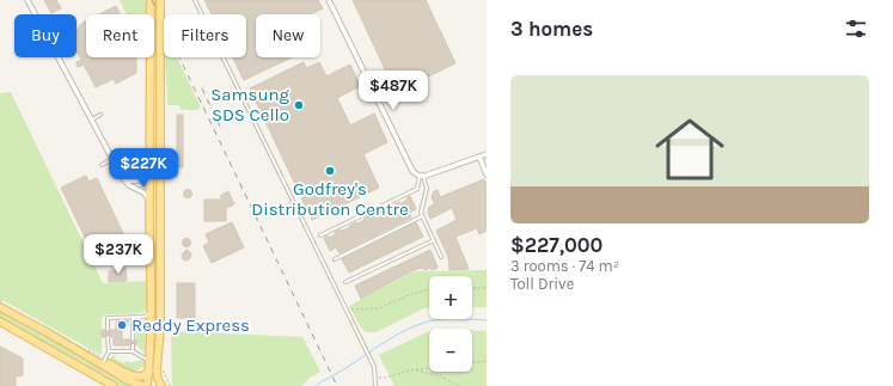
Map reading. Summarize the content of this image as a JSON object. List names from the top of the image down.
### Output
{
  "places": ["Samsung SDS Cello", "Godfrey's Distribution Centre", "Reddy Express"],
  "page": {
    "heading": "3 homes",
    "chip": [
      "Buy",
      "Rent",
      "Filters",
      "New"
    ],
    "list": [
      {
        "name": "$227,000",
        "note": "3 rooms · 74 m² · Toll Drive"
      }
    ],
    "price": ["$487K", "$227K", "$237K"],
    "map_buttons": ["+", "−"]
  }
}
